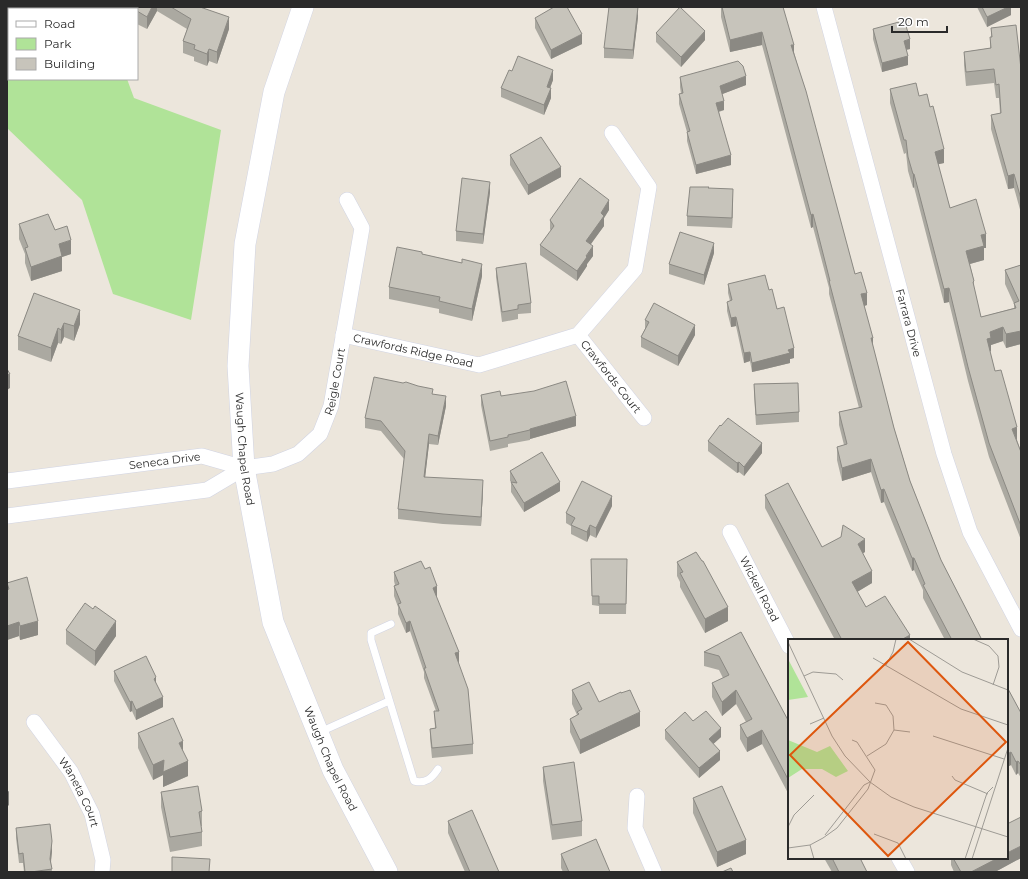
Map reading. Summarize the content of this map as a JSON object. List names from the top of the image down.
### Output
{
  "streets": {
    "main road": ["Waugh Chapel Road"],
    "street": [
      "Farrara Drive",
      "Crawfords Ridge Road",
      "Crawfords Court",
      "Reigle Court",
      "Seneca Drive",
      "Wickell Road",
      "Waneta Court"
    ]
  },
  "crossings": [
    ["Crawfords Ridge Road", "Crawfords Court"],
    ["Crawfords Ridge Road", "Reigle Court"],
    ["Reigle Court", "Waugh Chapel Road"],
    ["Reigle Court", "Seneca Drive"],
    ["Waugh Chapel Road", "Seneca Drive"]
  ],
  "legend": ["Road", "Park", "Building"],
  "scale_bar": "20 m"
}
